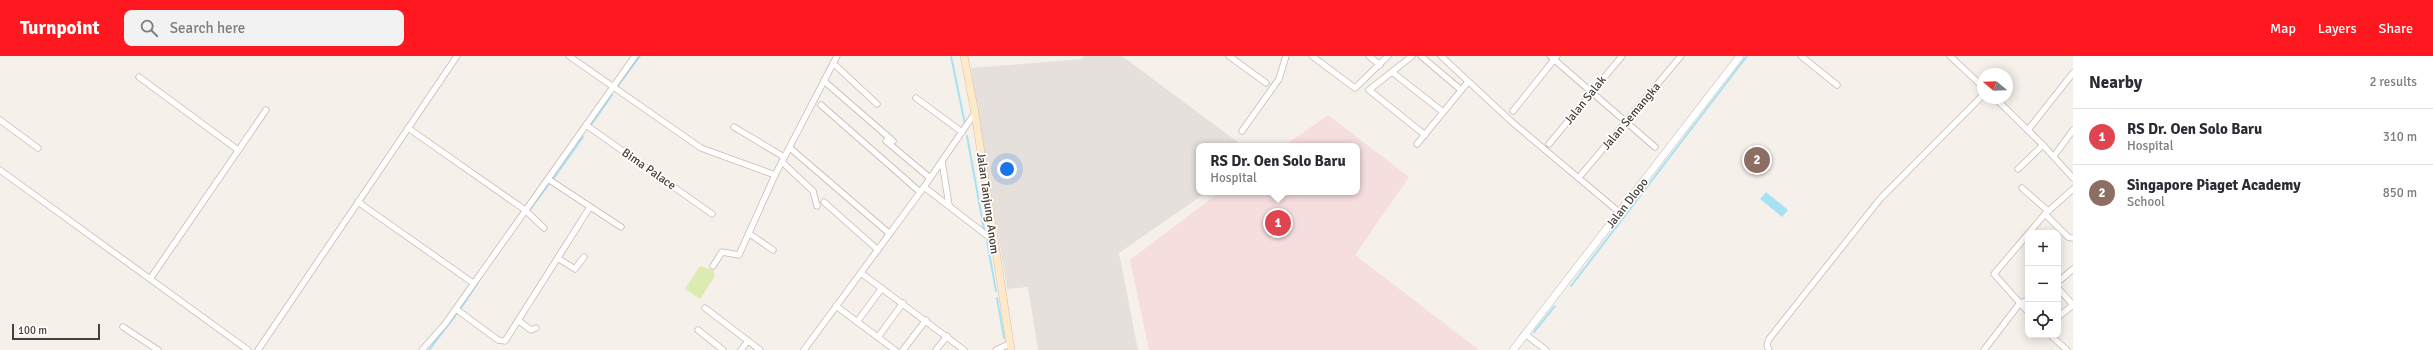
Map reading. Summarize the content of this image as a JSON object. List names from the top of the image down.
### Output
{
  "streets": {
    "main road": ["Jalan Tanjung Anom"],
    "street": [
      "Jalan Salak",
      "Jalan Semangka",
      "Bima Palace",
      "Jalan Dlopo"
    ]
  },
  "scale_bar": "100 m",
  "north": "left",
  "page": {
    "header": "Turnpoint",
    "search": "Search here",
    "nav": ["Map", "Layers", "Share"],
    "heading": ["Nearby", "2 results"],
    "list": [
      {
        "mark": "1",
        "name": "RS Dr. Oen Solo Baru",
        "note": "Hospital",
        "value": "310 m"
      },
      {
        "mark": "2",
        "name": "Singapore Piaget Academy",
        "note": "School",
        "value": "850 m"
      }
    ],
    "popup": ["RS Dr. Oen Solo Baru", "Hospital"],
    "pins": ["2", "1"],
    "map_buttons": ["+", "−"],
    "scale": "100 m"
  }
}
